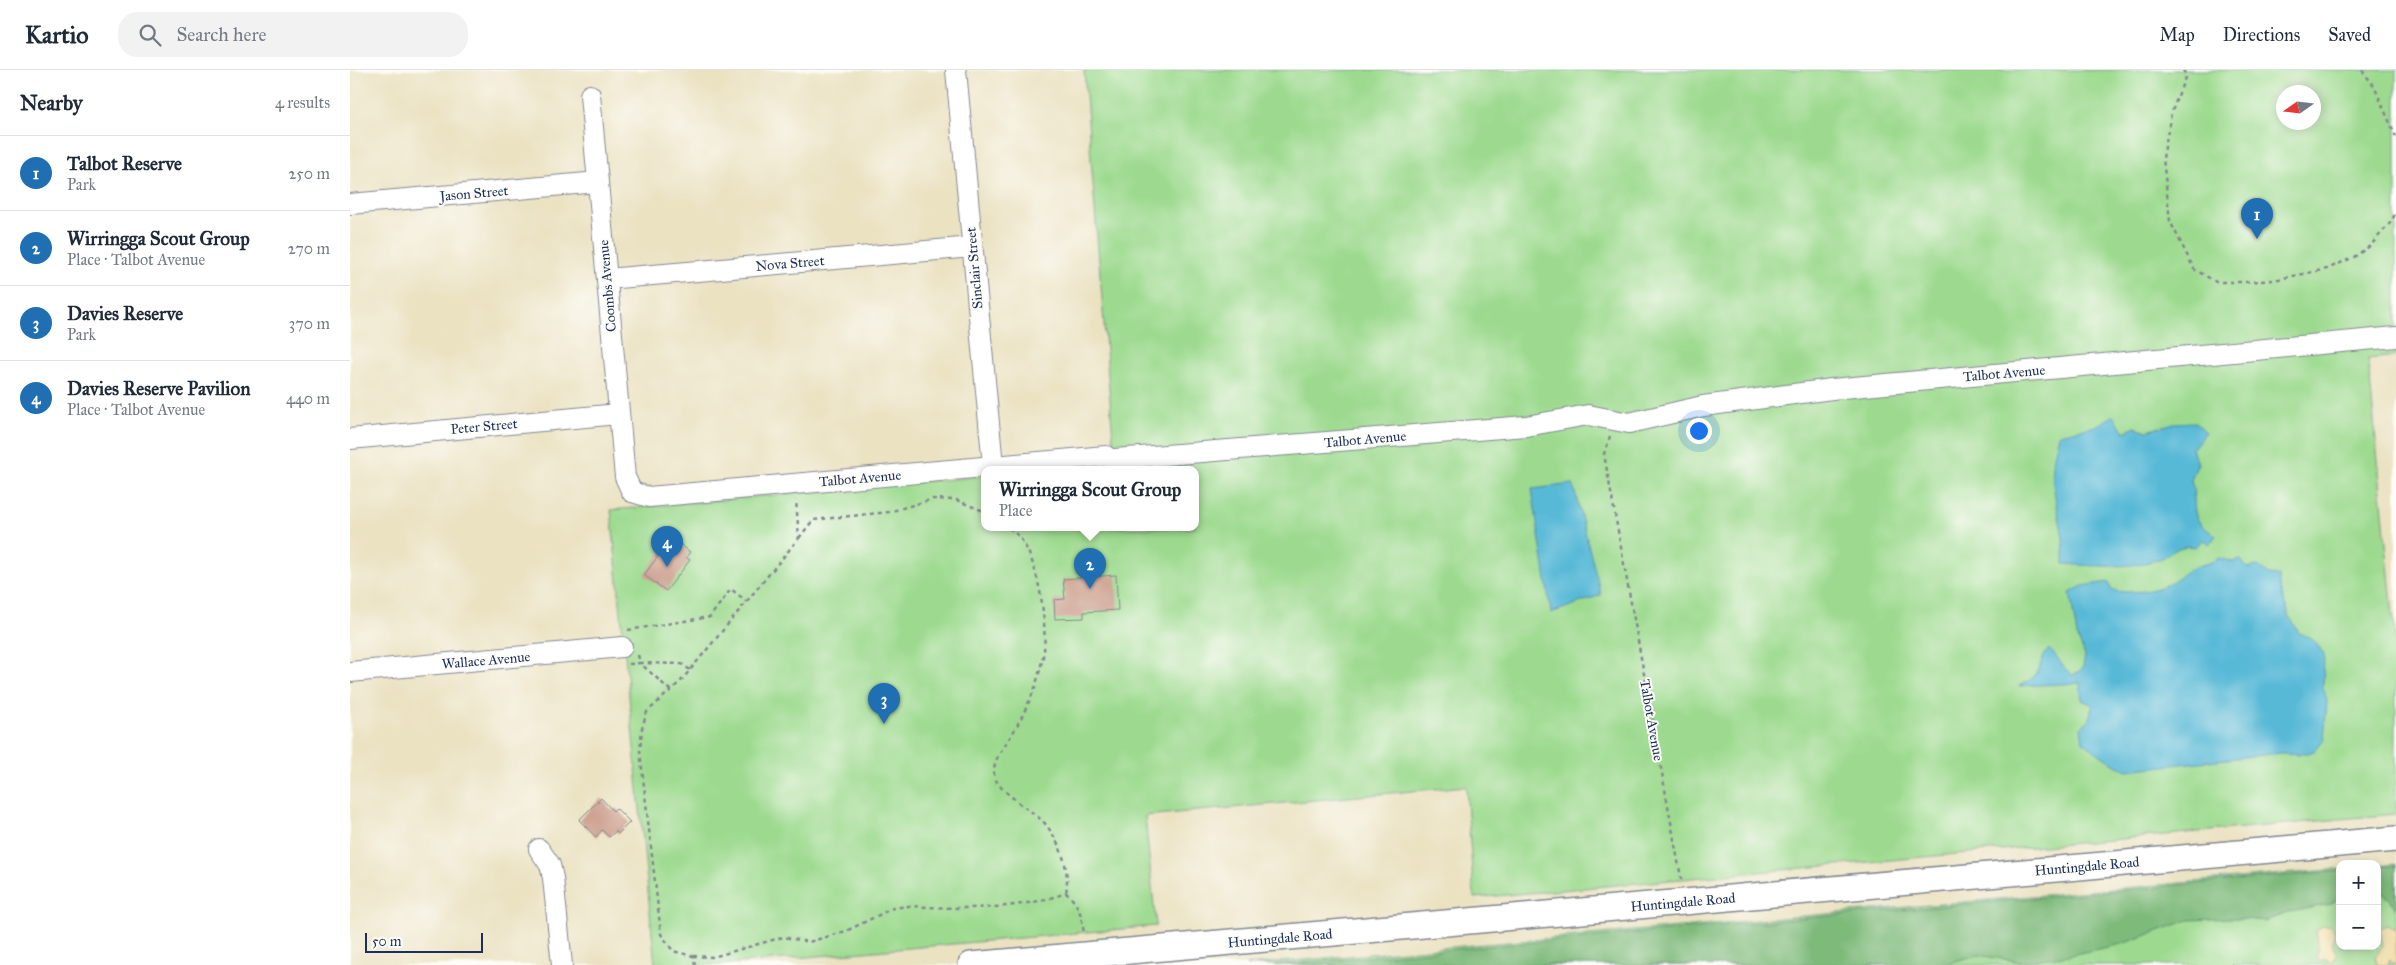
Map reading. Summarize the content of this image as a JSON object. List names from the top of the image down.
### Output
{
  "streets": {
    "main road": ["Huntingdale Road"],
    "street": [
      "Jason Street",
      "Nova Street",
      "Sinclair Street",
      "Coombs Avenue",
      "Talbot Avenue",
      "Peter Street",
      "Wallace Avenue"
    ]
  },
  "crossings": [
    ["Jason Street", "Coombs Avenue"],
    ["Nova Street", "Sinclair Street"],
    ["Nova Street", "Coombs Avenue"],
    ["Sinclair Street", "Talbot Avenue"],
    ["Coombs Avenue", "Talbot Avenue"],
    ["Coombs Avenue", "Peter Street"],
    ["Talbot Avenue", "Huntingdale Road"]
  ],
  "scale_bar": "50 m",
  "north": "left",
  "page": {
    "header": "Kartio",
    "search": "Search here",
    "nav": ["Map", "Directions", "Saved"],
    "heading": ["Nearby", "4 results"],
    "list": [
      {
        "mark": "1",
        "name": "Talbot Reserve",
        "note": "Park",
        "value": "250 m"
      },
      {
        "mark": "2",
        "name": "Wirringga Scout Group",
        "note": "Place · Talbot Avenue",
        "value": "270 m"
      },
      {
        "mark": "3",
        "name": "Davies Reserve",
        "note": "Park",
        "value": "370 m"
      },
      {
        "mark": "4",
        "name": "Davies Reserve Pavilion",
        "note": "Place · Talbot Avenue",
        "value": "440 m"
      }
    ],
    "pins": [
      "1",
      "4",
      "2",
      "3"
    ],
    "popup": ["Wirringga Scout Group", "Place"],
    "map_buttons": ["+", "−"],
    "scale": "50 m"
  }
}
